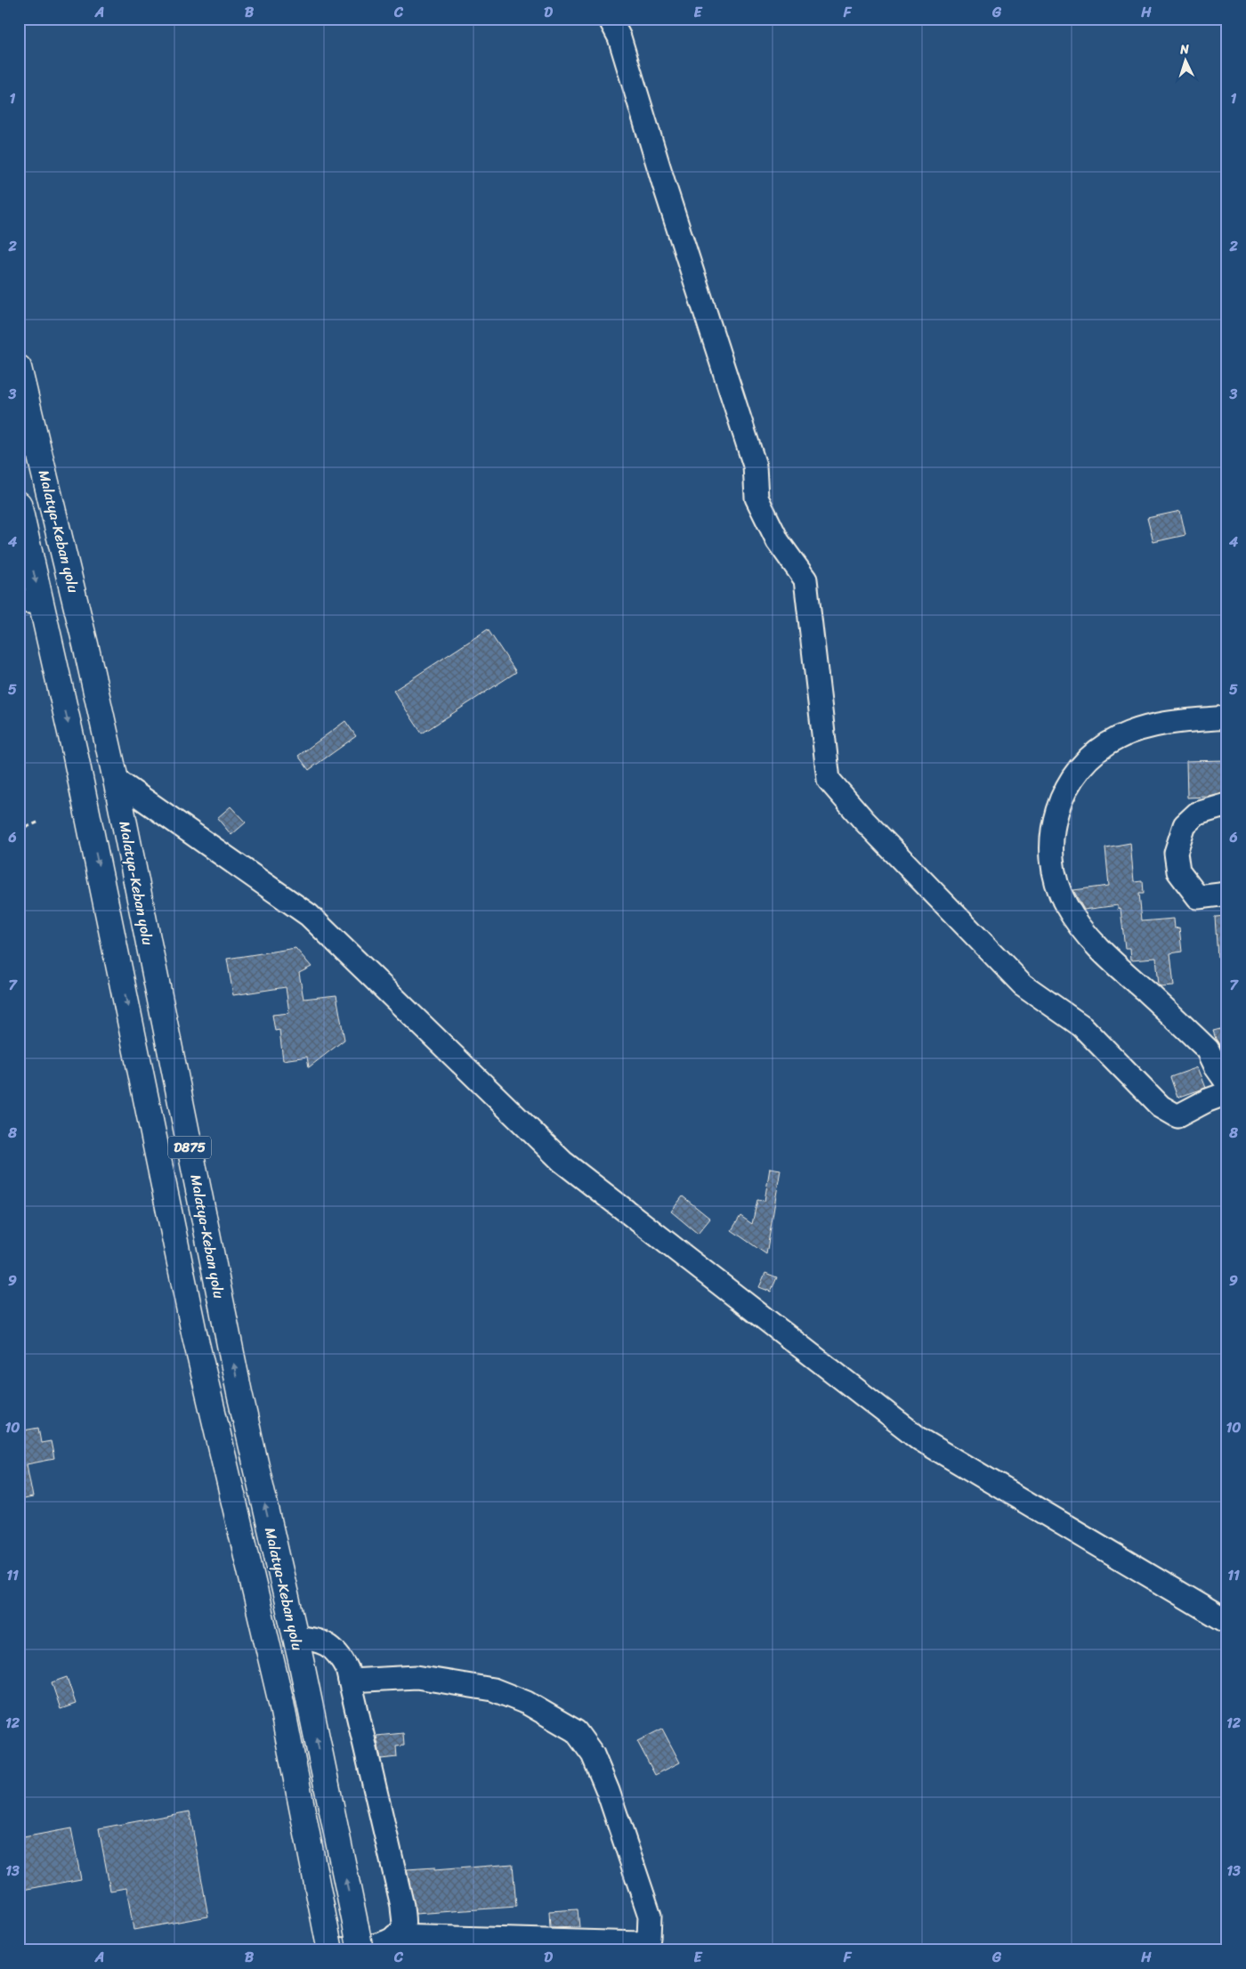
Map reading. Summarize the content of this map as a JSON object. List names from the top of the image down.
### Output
{
  "streets": {
    "highway": ["Malatya-Keban yolu", "D875"]
  },
  "north": "top",
  "grid": {
    "columns": [
      "A",
      "B",
      "C",
      "D",
      "E",
      "F",
      "G",
      "H"
    ],
    "rows": [
      "1",
      "2",
      "3",
      "4",
      "5",
      "6",
      "7",
      "8",
      "9",
      "10",
      "11",
      "12",
      "13"
    ]
  }
}
